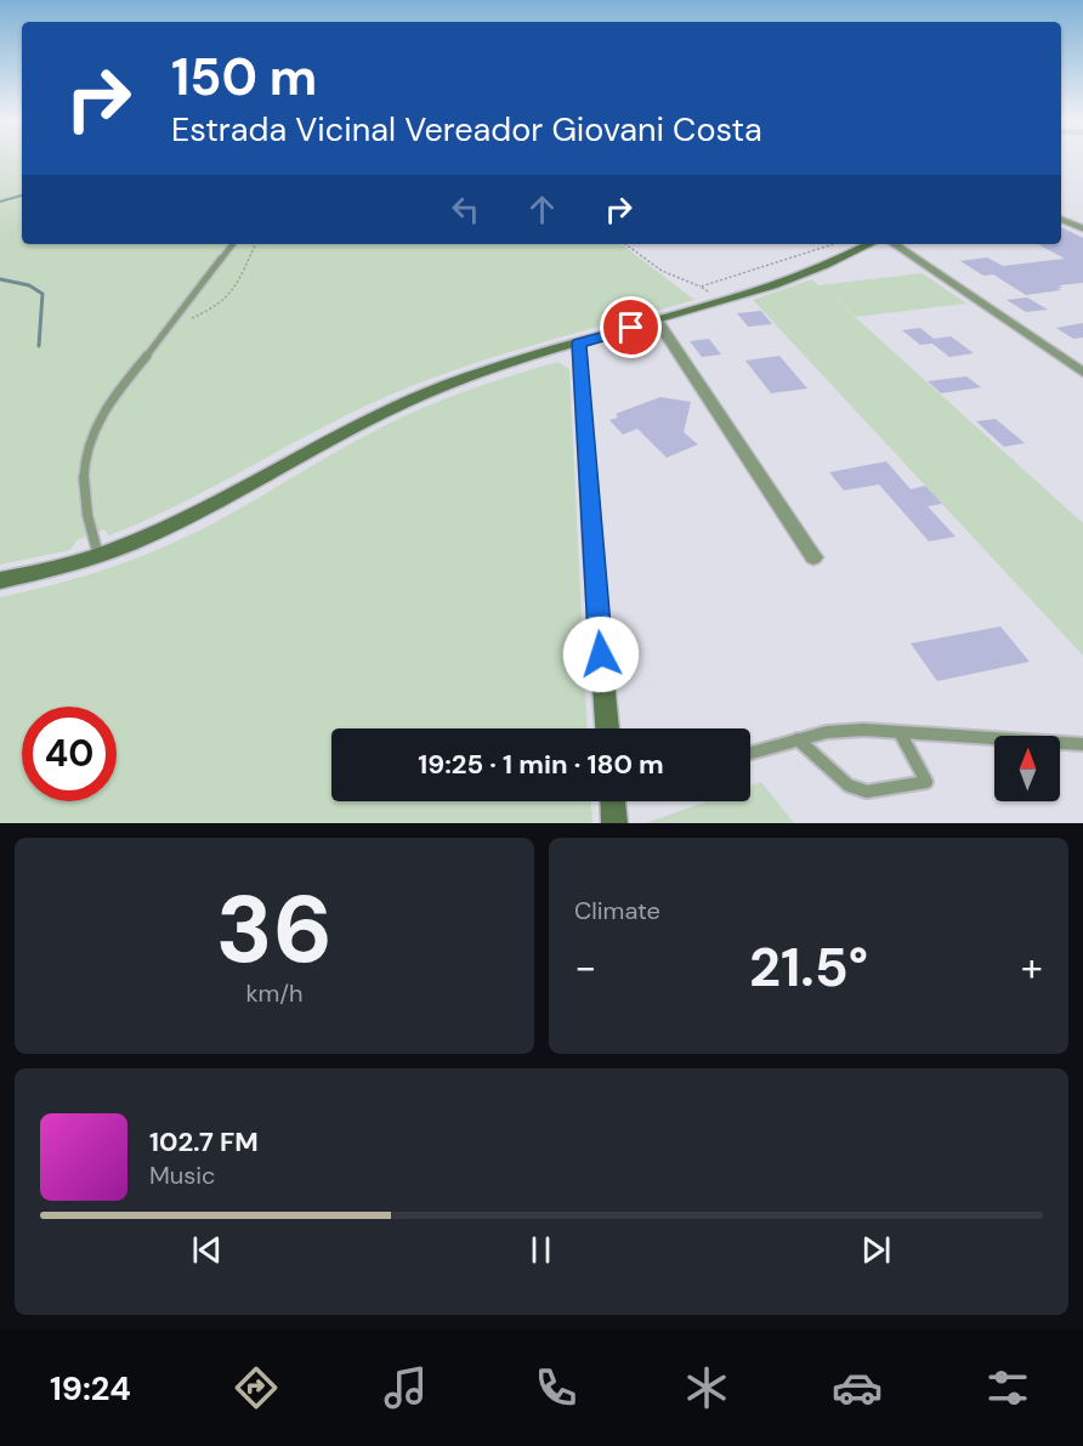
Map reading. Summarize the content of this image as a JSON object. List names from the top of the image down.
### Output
{
  "north": "top",
  "page": {
    "turn": ["150 m", "Estrada Vicinal Vereador Giovani Costa"],
    "limit": "40",
    "trip": "19:25 · 1 min · 180 m",
    "tile": [
      ["36", "km/h"],
      "Climate"
    ],
    "heat": ["−", "21.5°", "+"],
    "song": ["102.7 FM", "Music"],
    "tabs": "19:24"
  }
}
